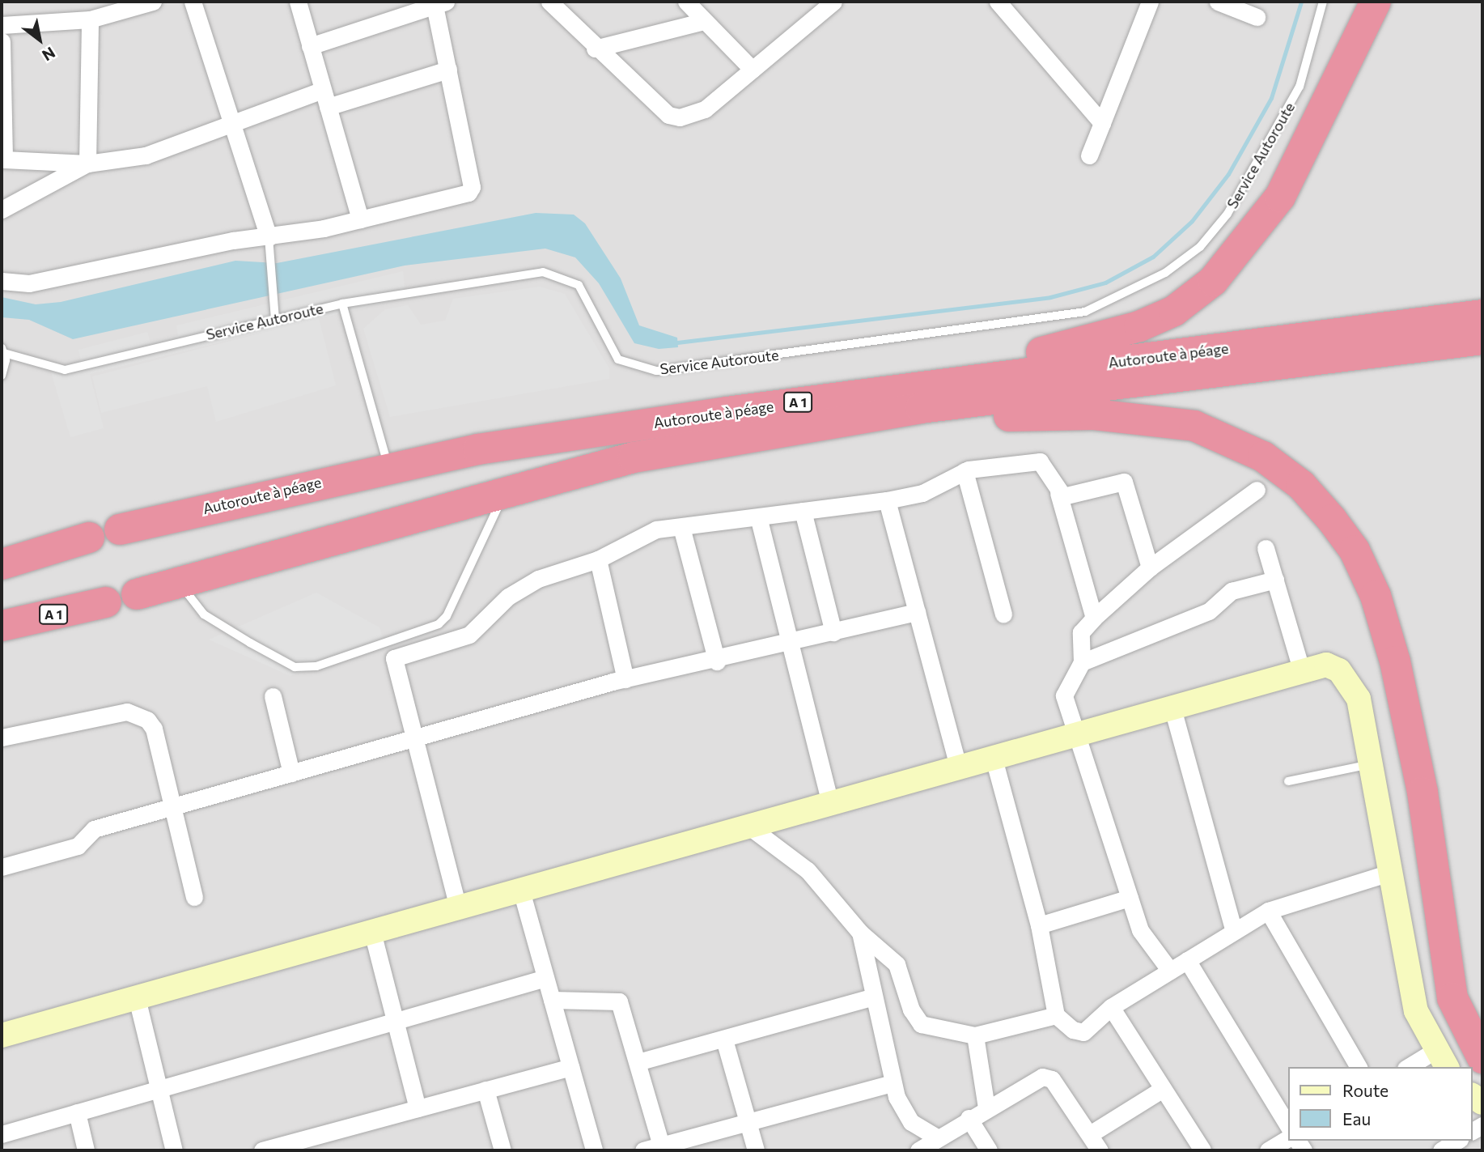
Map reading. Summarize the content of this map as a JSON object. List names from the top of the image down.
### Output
{
  "streets": {
    "highway": ["Autoroute à péage", "A 1"],
    "lane": ["Service Autoroute"]
  },
  "legend": ["Route", "Eau"],
  "north": "bottom right"
}
